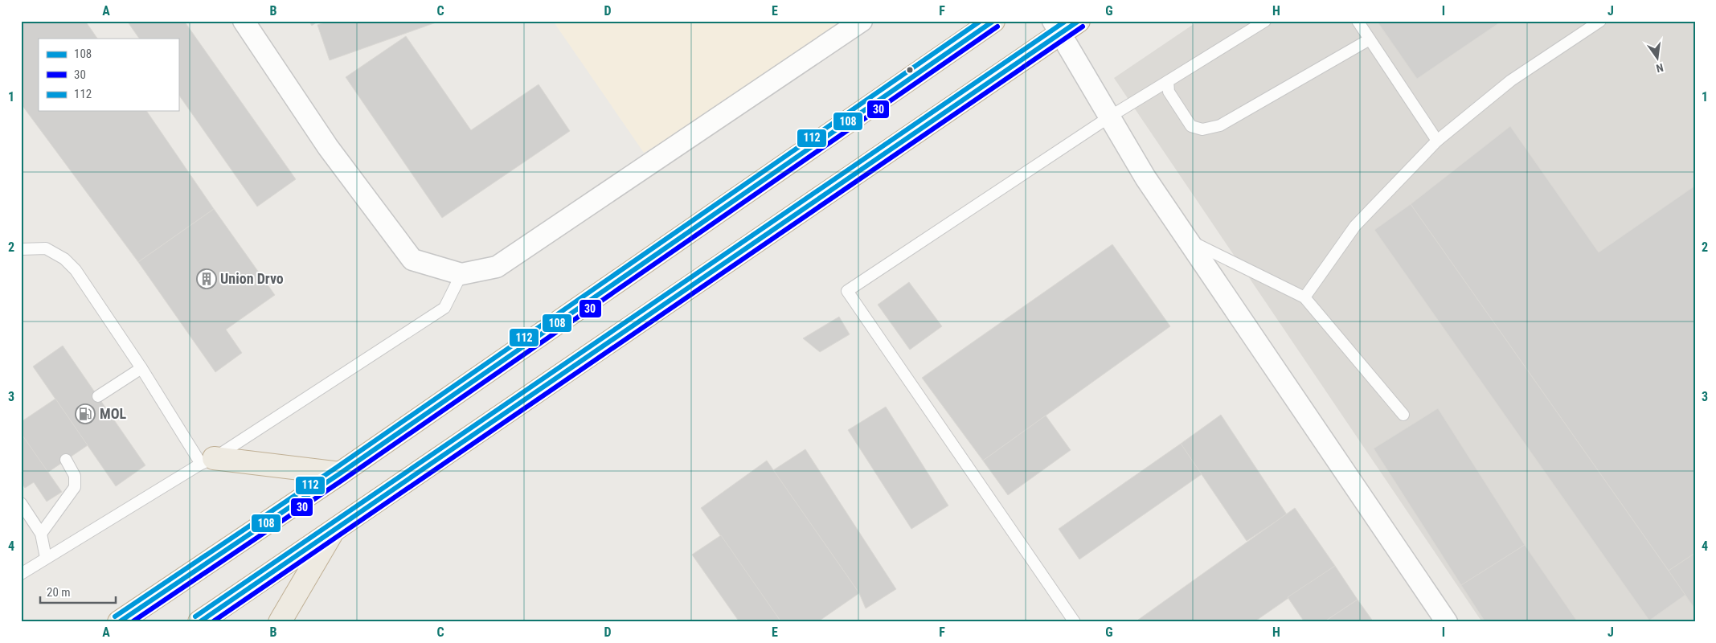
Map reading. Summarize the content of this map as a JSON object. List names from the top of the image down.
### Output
{
  "places": {
    "building": ["Union Drvo"],
    "fuel station": ["MOL"]
  },
  "lines": ["transit line 108", "transit line 112", "transit line 30"],
  "legend": ["108", "30", "112"],
  "scale_bar": "20 m",
  "north": "bottom",
  "grid": {
    "columns": [
      "A",
      "B",
      "C",
      "D",
      "E",
      "F",
      "G",
      "H",
      "I",
      "J"
    ],
    "rows": [
      "1",
      "2",
      "3",
      "4"
    ]
  }
}
